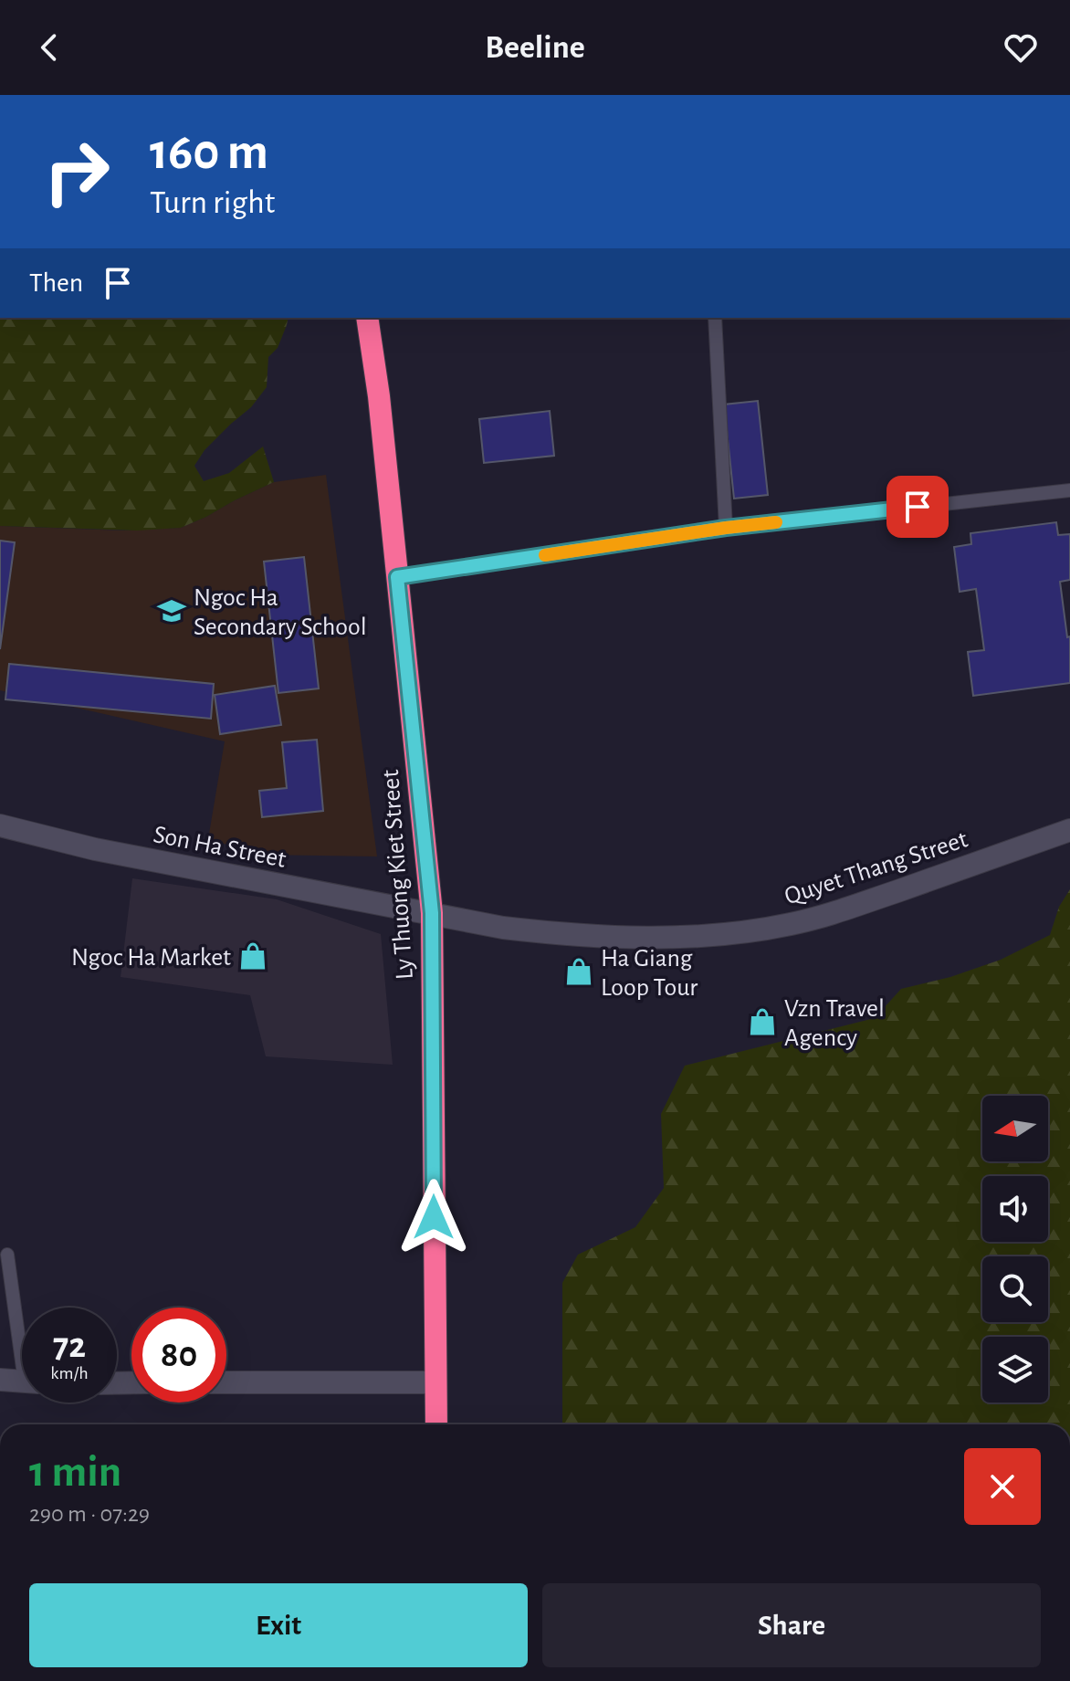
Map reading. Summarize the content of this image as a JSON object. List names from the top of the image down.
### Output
{
  "streets": {
    "highway": ["Ly Thuong Kiet Street"],
    "street": ["Son Ha Street", "Quyet Thang Street"]
  },
  "crossings": [
    ["Son Ha Street", "Quyet Thang Street"],
    ["Son Ha Street", "Ly Thuong Kiet Street"],
    ["Quyet Thang Street", "Ly Thuong Kiet Street"]
  ],
  "places": {
    "school or university": ["Ngoc Ha Secondary School"],
    "shop": ["Ngoc Ha Market", "Ha Giang Loop Tour", "Vzn Travel Agency"]
  },
  "north": "left",
  "page": {
    "header": "Beeline",
    "turn": ["160 m", "Turn right"],
    "then": "Then",
    "speed": "72 km/h",
    "limit": "80",
    "heading": ["1 min", "290 m · 07:29"],
    "buttons": ["Exit", "Share"]
  }
}
